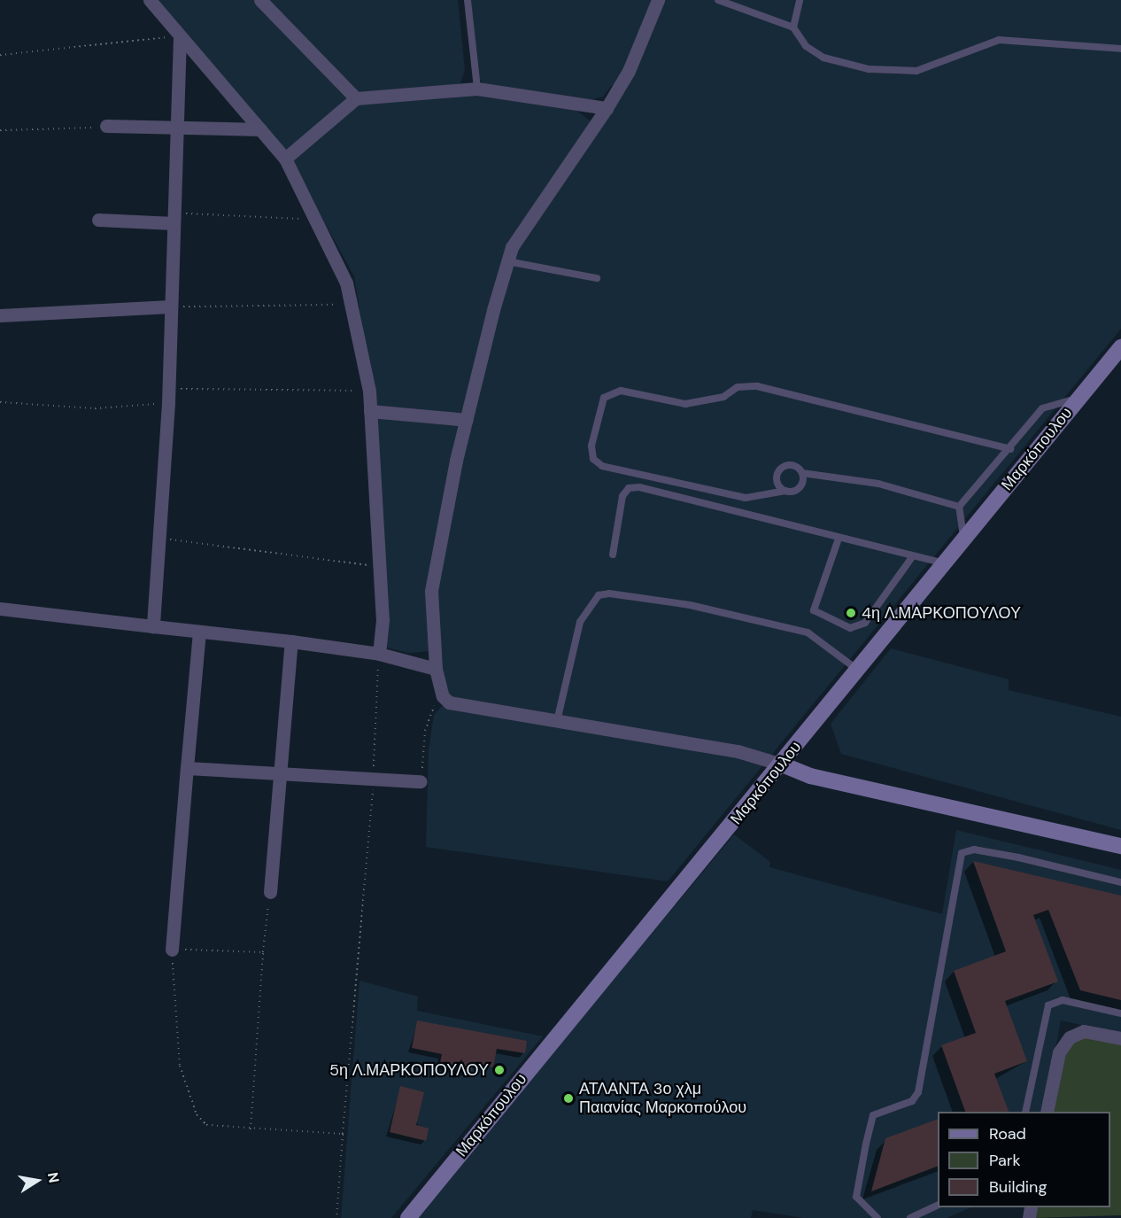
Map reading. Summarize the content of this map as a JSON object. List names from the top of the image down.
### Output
{
  "streets": {
    "main road": ["Μαρκόπουλου"]
  },
  "places": ["4η Λ.ΜΑΡΚΟΠΟΥΛΟΥ", "5η Λ.ΜΑΡΚΟΠΟΥΛΟΥ", "ΑΤΛΑΝΤΑ 3ο χλμ Παιανίας Μαρκοπούλου"],
  "legend": ["Road", "Park", "Building"],
  "north": "right"
}
